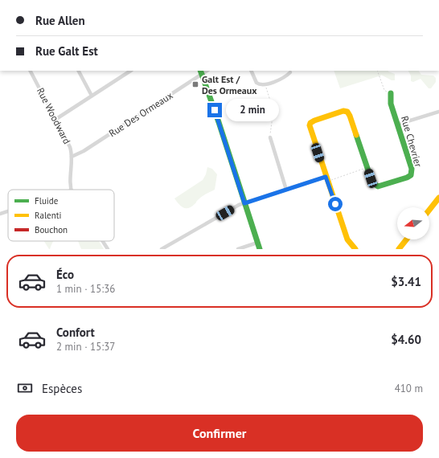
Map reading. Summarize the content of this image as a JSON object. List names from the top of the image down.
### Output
{
  "streets": {
    "street": ["Rue Des Ormeaux", "Rue Woodward", "Rue Chevrier"]
  },
  "crossings": [
    ["Rue Des Ormeaux", "Rue Woodward"]
  ],
  "places": {
    "transit": ["Galt Est / Des Ormeaux"]
  },
  "legend": ["Fluide", "Ralenti", "Bouchon"],
  "north": "left",
  "page": {
    "banner": ["Rue Allen", "Rue Galt Est"],
    "bubble": "2 min",
    "list": [
      {
        "name": "Éco",
        "note": "1 min · 15:36",
        "value": "$3.41"
      },
      {
        "name": "Confort",
        "note": "2 min · 15:37",
        "value": "$4.60"
      }
    ],
    "pay": ["Espèces", "410 m"],
    "buttons": "Confirmer"
  }
}
